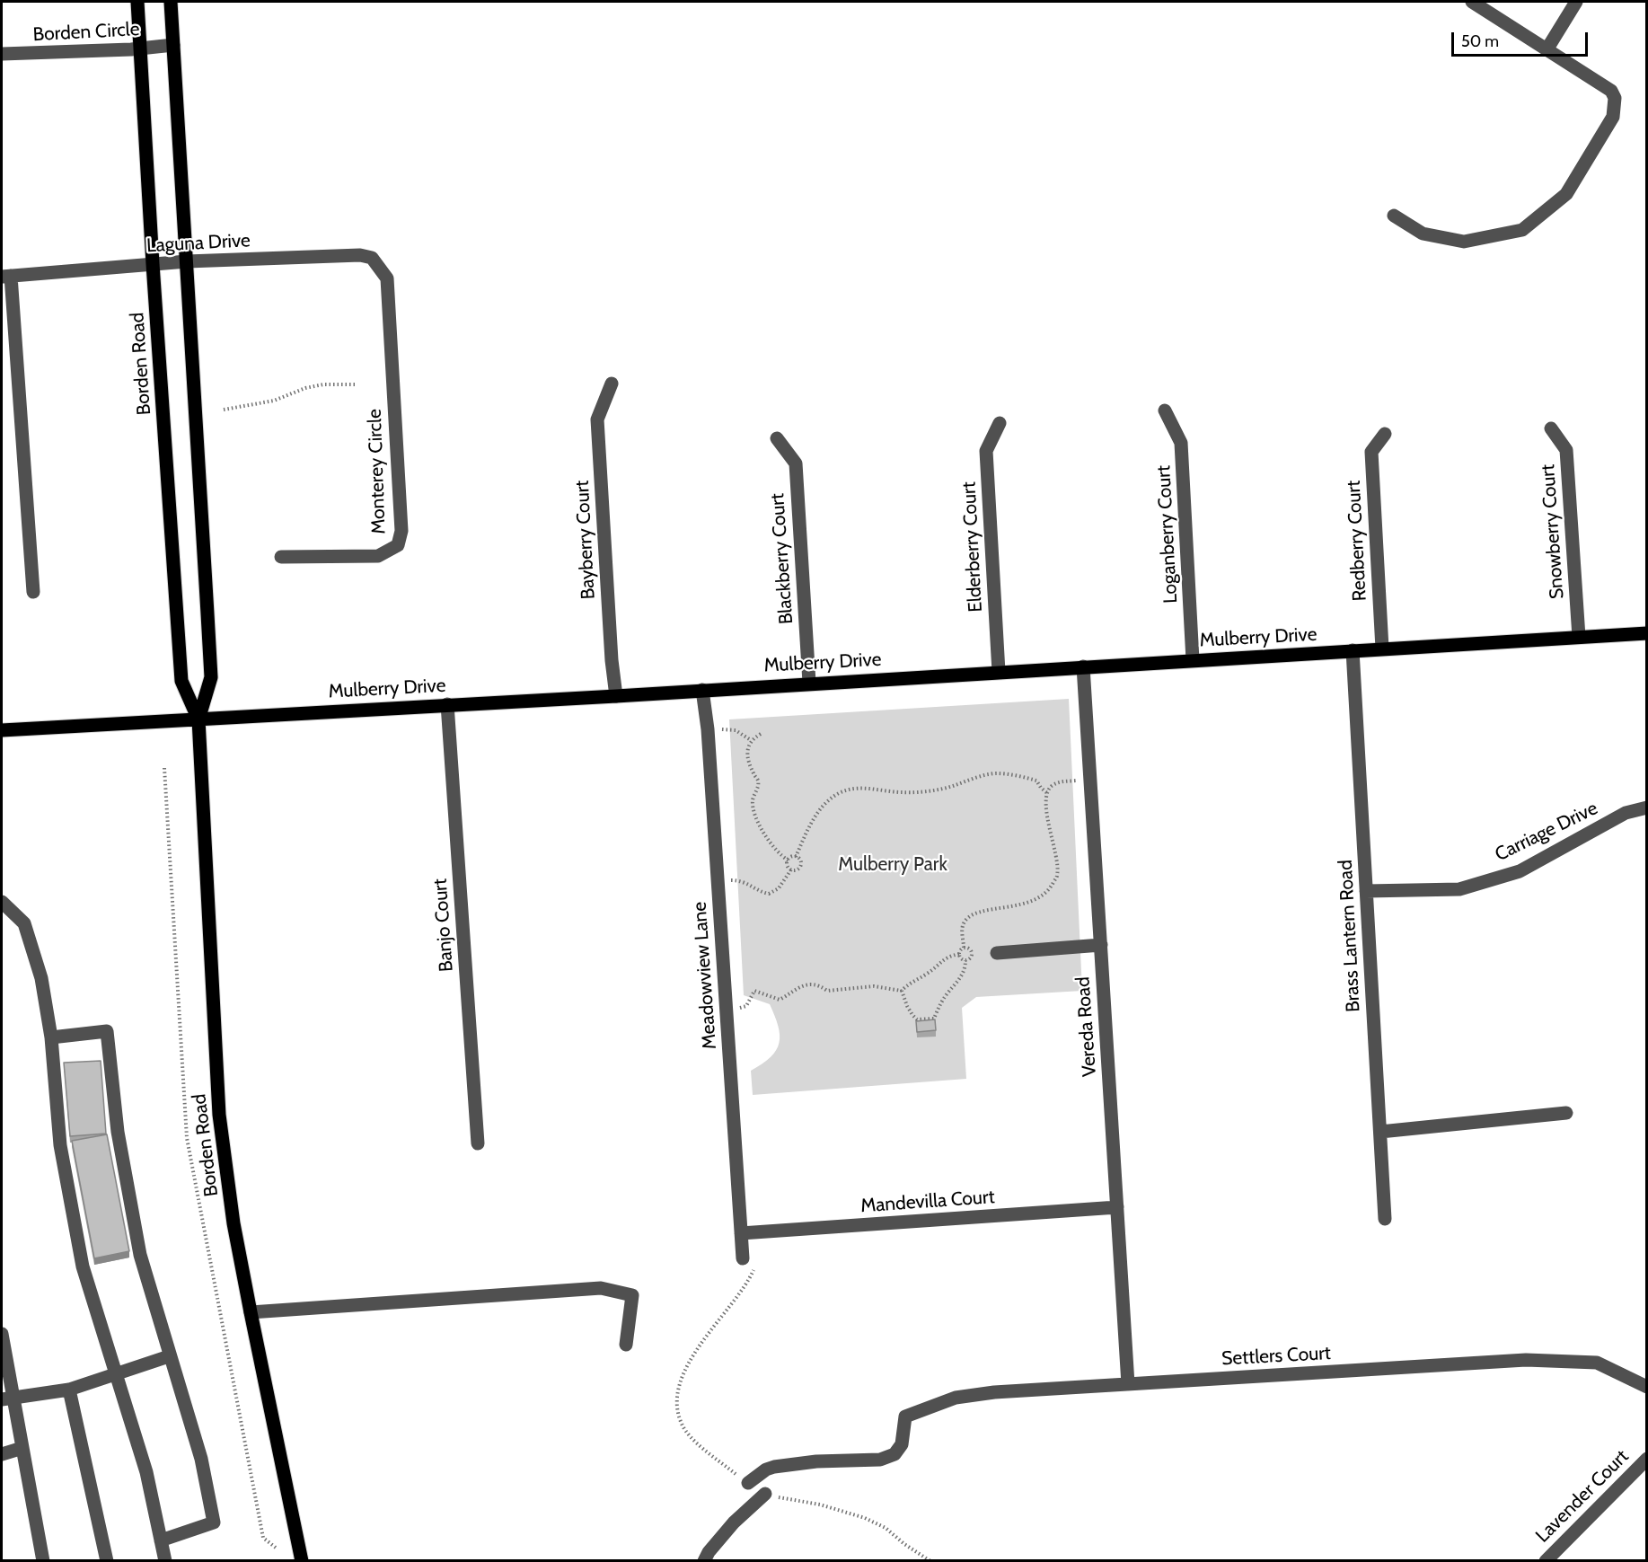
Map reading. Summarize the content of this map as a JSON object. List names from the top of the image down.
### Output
{
  "streets": {
    "main road": ["Borden Road", "Mulberry Drive"],
    "street": [
      "Borden Circle",
      "Laguna Drive",
      "Monterey Circle",
      "Snowberry Court",
      "Loganberry Court",
      "Bayberry Court",
      "Redberry Court",
      "Elderberry Court",
      "Blackberry Court",
      "Carriage Drive",
      "Banjo Court",
      "Brass Lantern Road",
      "Meadowview Lane",
      "Vereda Road",
      "Mandevilla Court",
      "Settlers Court",
      "Lavender Court"
    ]
  },
  "crossings": [
    ["Borden Circle", "Borden Road"],
    ["Laguna Drive", "Borden Road"],
    ["Laguna Drive", "Monterey Circle"],
    ["Borden Road", "Mulberry Drive"],
    ["Snowberry Court", "Mulberry Drive"],
    ["Loganberry Court", "Mulberry Drive"],
    ["Bayberry Court", "Mulberry Drive"],
    ["Redberry Court", "Mulberry Drive"],
    ["Elderberry Court", "Mulberry Drive"],
    ["Blackberry Court", "Mulberry Drive"],
    ["Mulberry Drive", "Banjo Court"],
    ["Mulberry Drive", "Brass Lantern Road"],
    ["Mulberry Drive", "Meadowview Lane"],
    ["Mulberry Drive", "Vereda Road"],
    ["Carriage Drive", "Brass Lantern Road"],
    ["Meadowview Lane", "Mandevilla Court"],
    ["Vereda Road", "Mandevilla Court"],
    ["Vereda Road", "Settlers Court"]
  ],
  "parks": ["Mulberry Park"],
  "scale_bar": "50 m"
}
